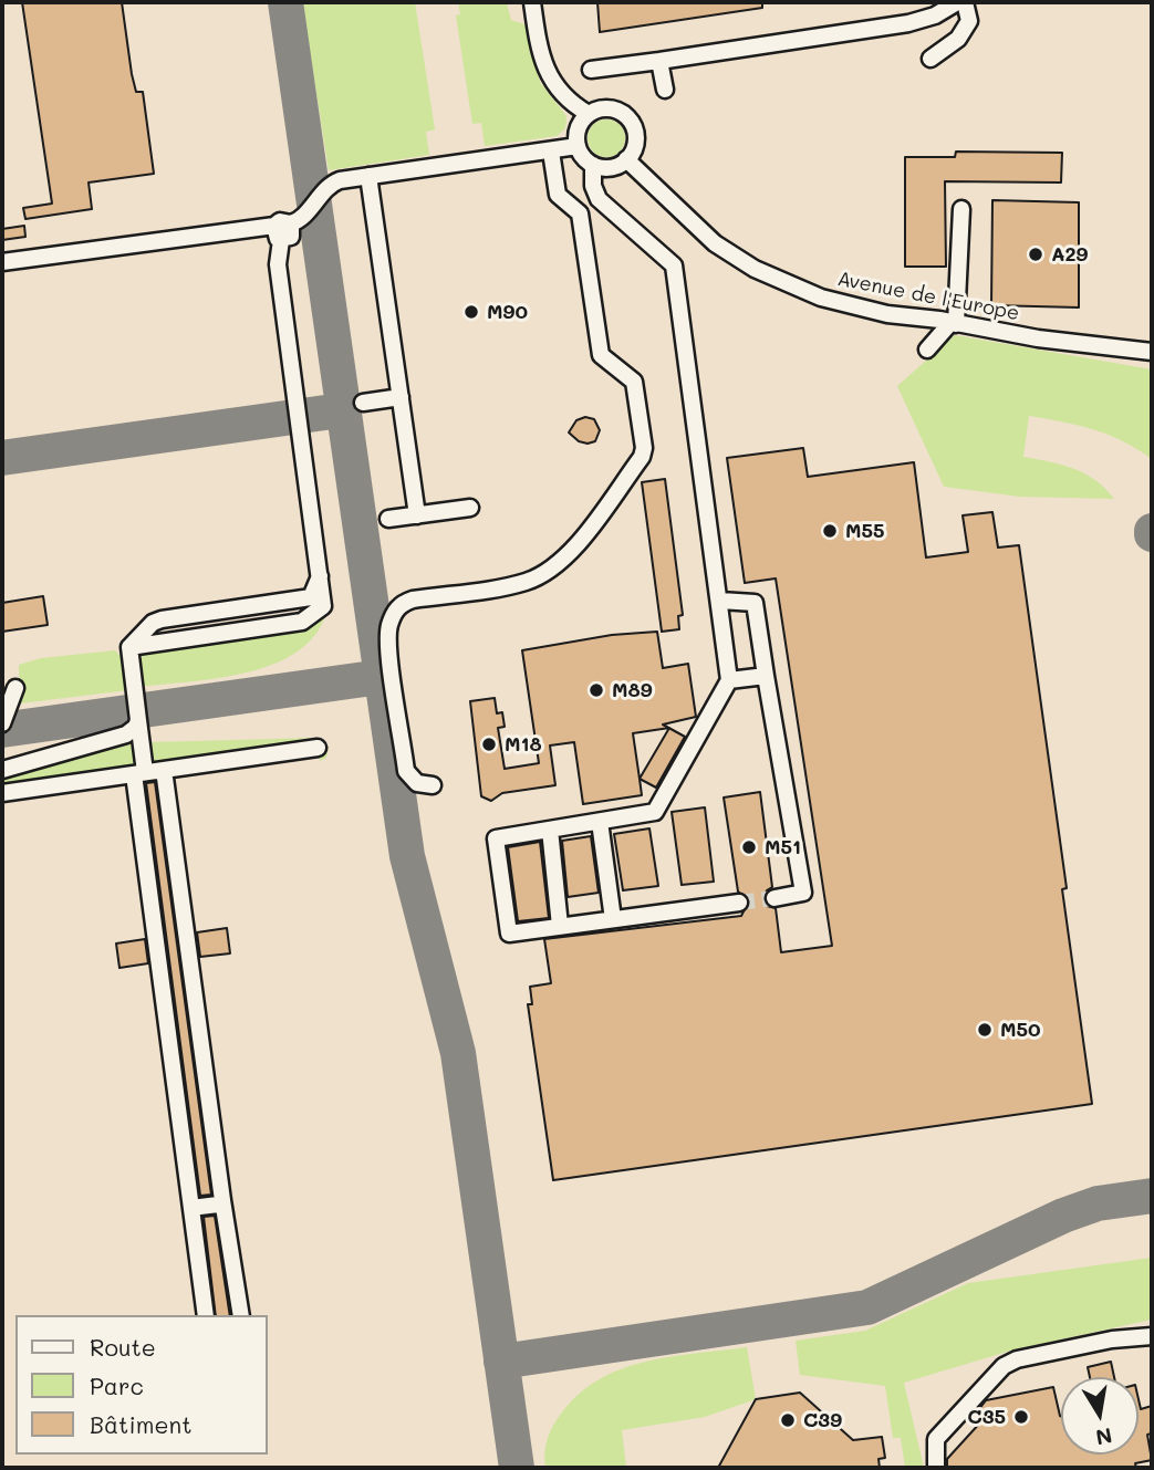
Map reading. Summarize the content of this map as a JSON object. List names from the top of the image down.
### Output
{
  "streets": {
    "lane": ["Avenue de l'Europe"]
  },
  "places": [
    "A29",
    "M90",
    "M55",
    "M89",
    "M18",
    "M51",
    "M50",
    "C35",
    "C39"
  ],
  "legend": ["Route", "Parc", "Bâtiment"],
  "north": "bottom"
}
